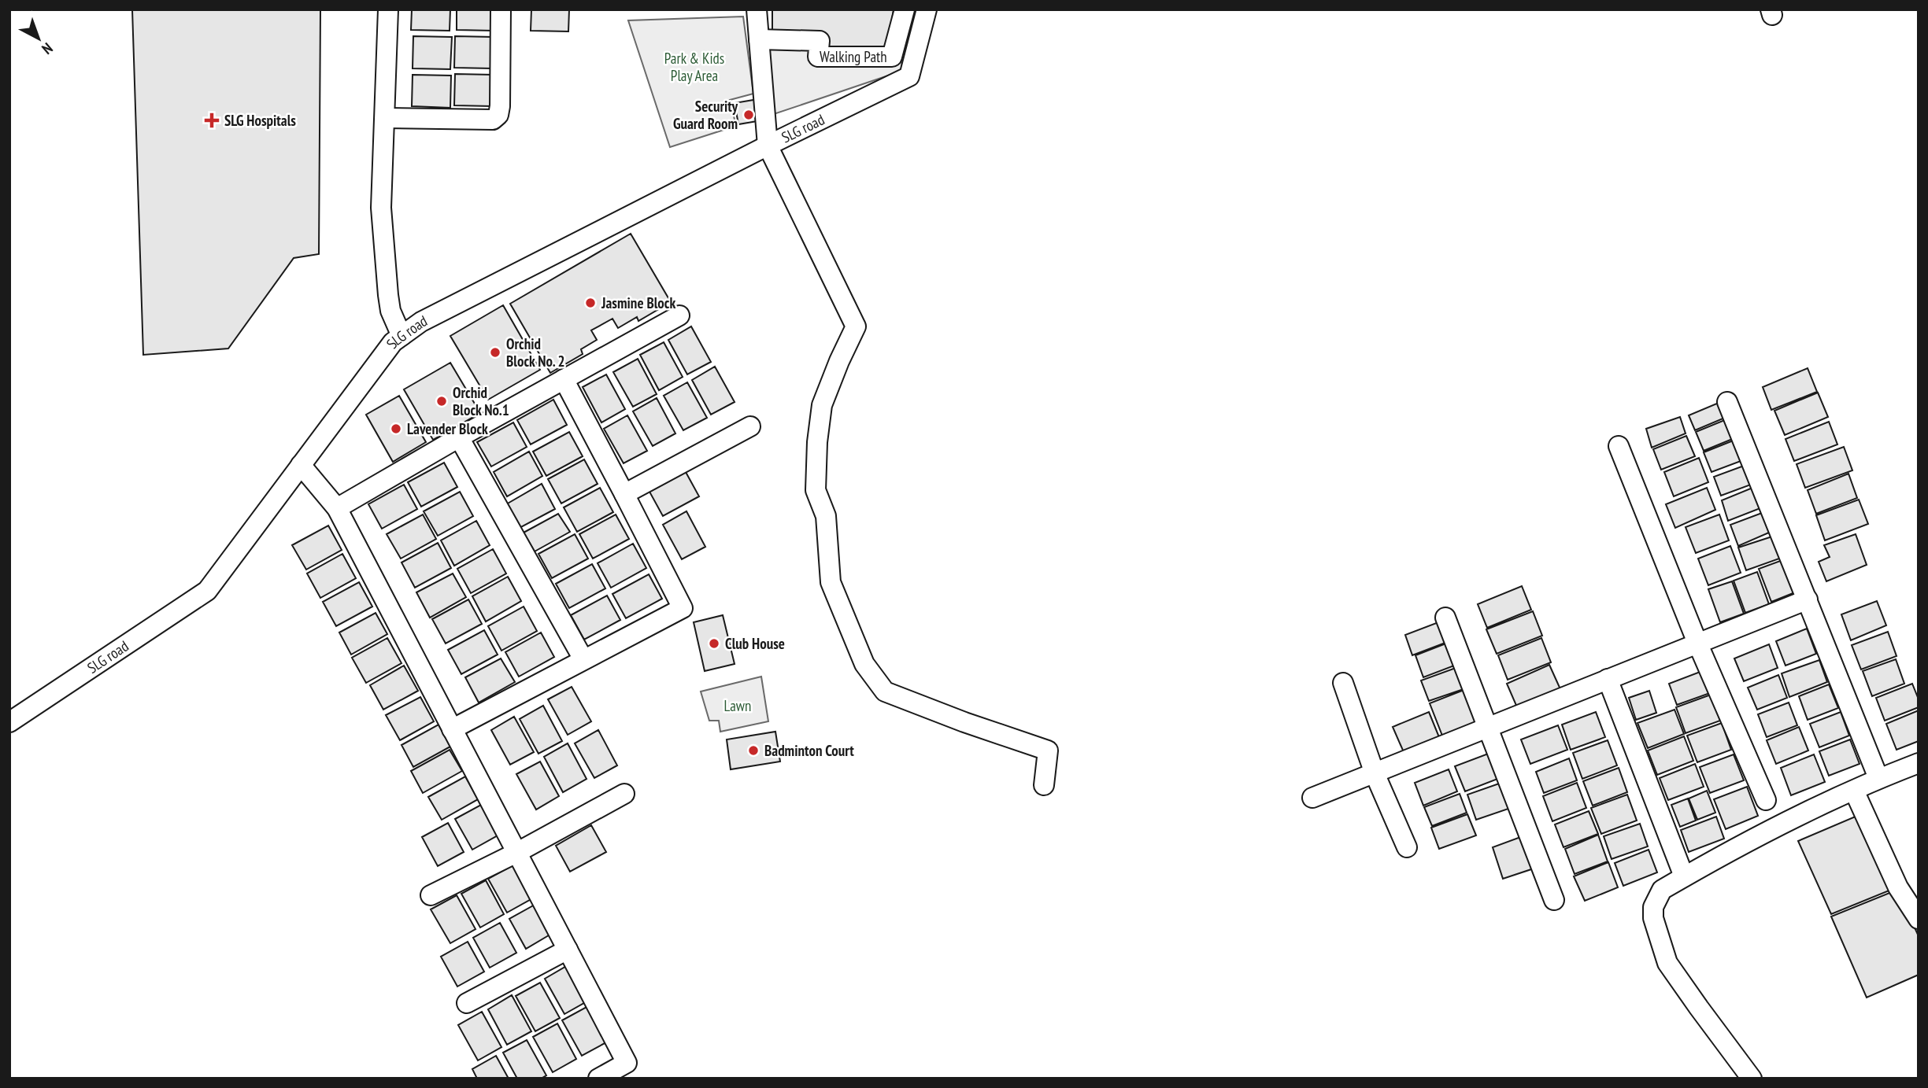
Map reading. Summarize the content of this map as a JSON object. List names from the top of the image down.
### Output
{
  "streets": {
    "street": ["Walking Path", "SLG road"]
  },
  "parks": ["Park & Kids Play Area", "Lawn"],
  "places": {
    "other": [
      "Security Guard Room",
      "Jasmine Block",
      "Orchid Block No. 2",
      "Orchid Block No.1",
      "Lavender Block",
      "Club House",
      "Badminton Court"
    ],
    "health": ["SLG Hospitals"]
  },
  "north": "bottom right"
}
